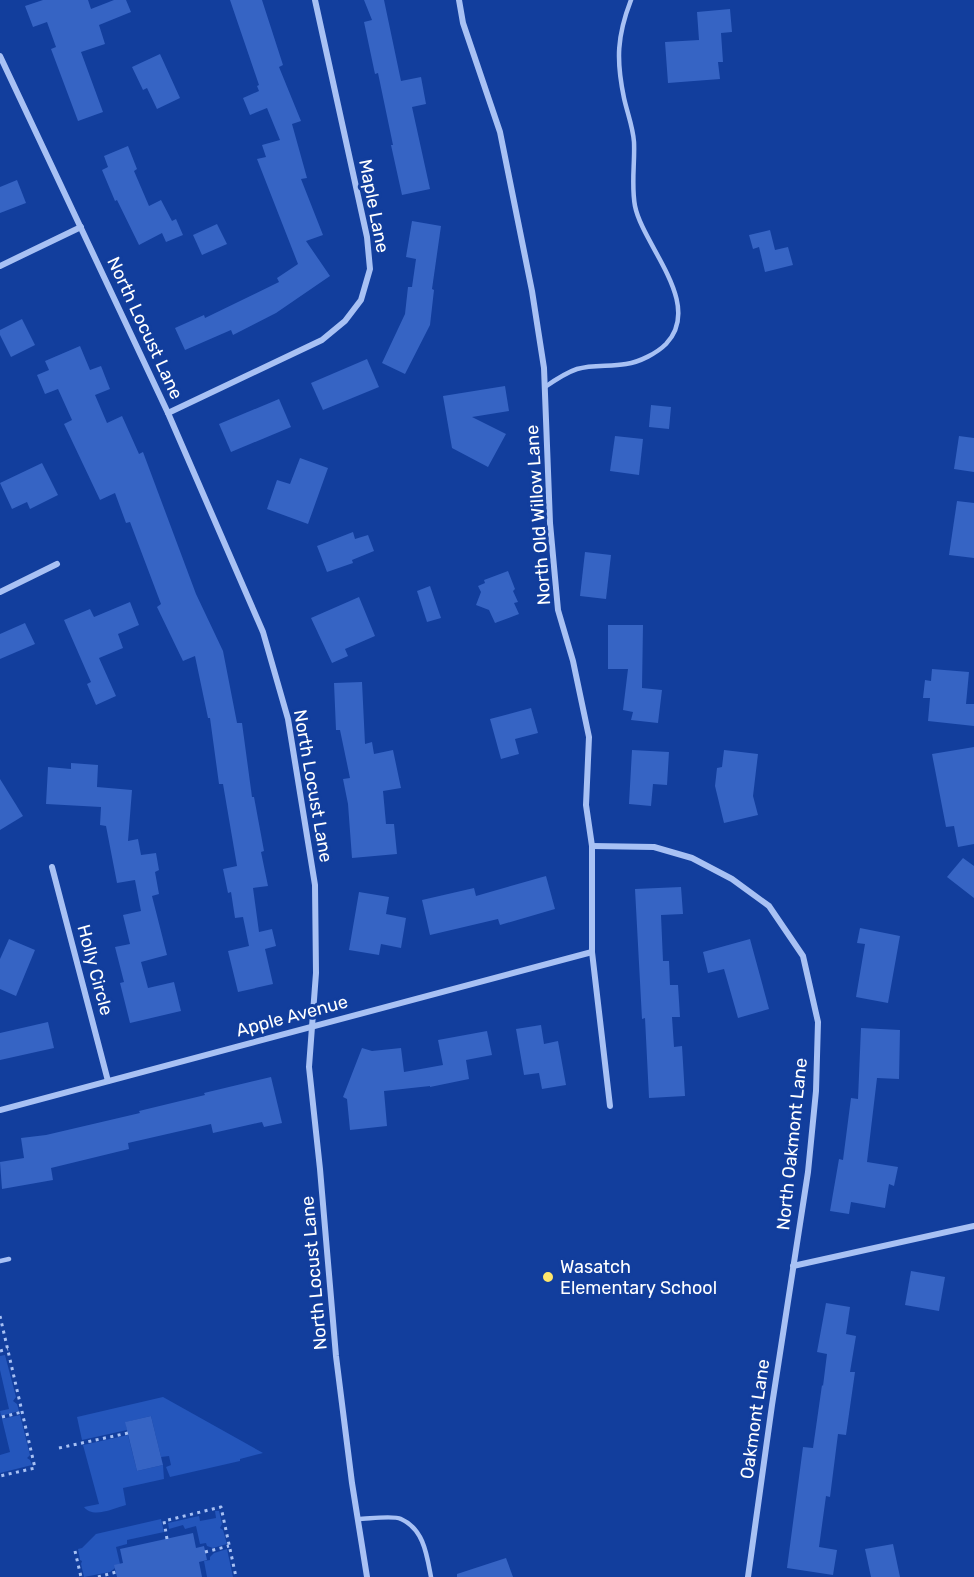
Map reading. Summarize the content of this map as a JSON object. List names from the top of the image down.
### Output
{
  "streets": {
    "street": [
      "Maple Lane",
      "North Locust Lane",
      "North Old Willow Lane",
      "Holly Circle",
      "Apple Avenue",
      "North Oakmont Lane",
      "Oakmont Lane"
    ]
  },
  "crossings": [
    ["Maple Lane", "North Locust Lane"],
    ["North Locust Lane", "Apple Avenue"],
    ["North Old Willow Lane", "Apple Avenue"],
    ["North Old Willow Lane", "North Oakmont Lane"],
    ["Holly Circle", "Apple Avenue"],
    ["North Oakmont Lane", "Oakmont Lane"]
  ],
  "places": ["Wasatch Elementary School"]
}
